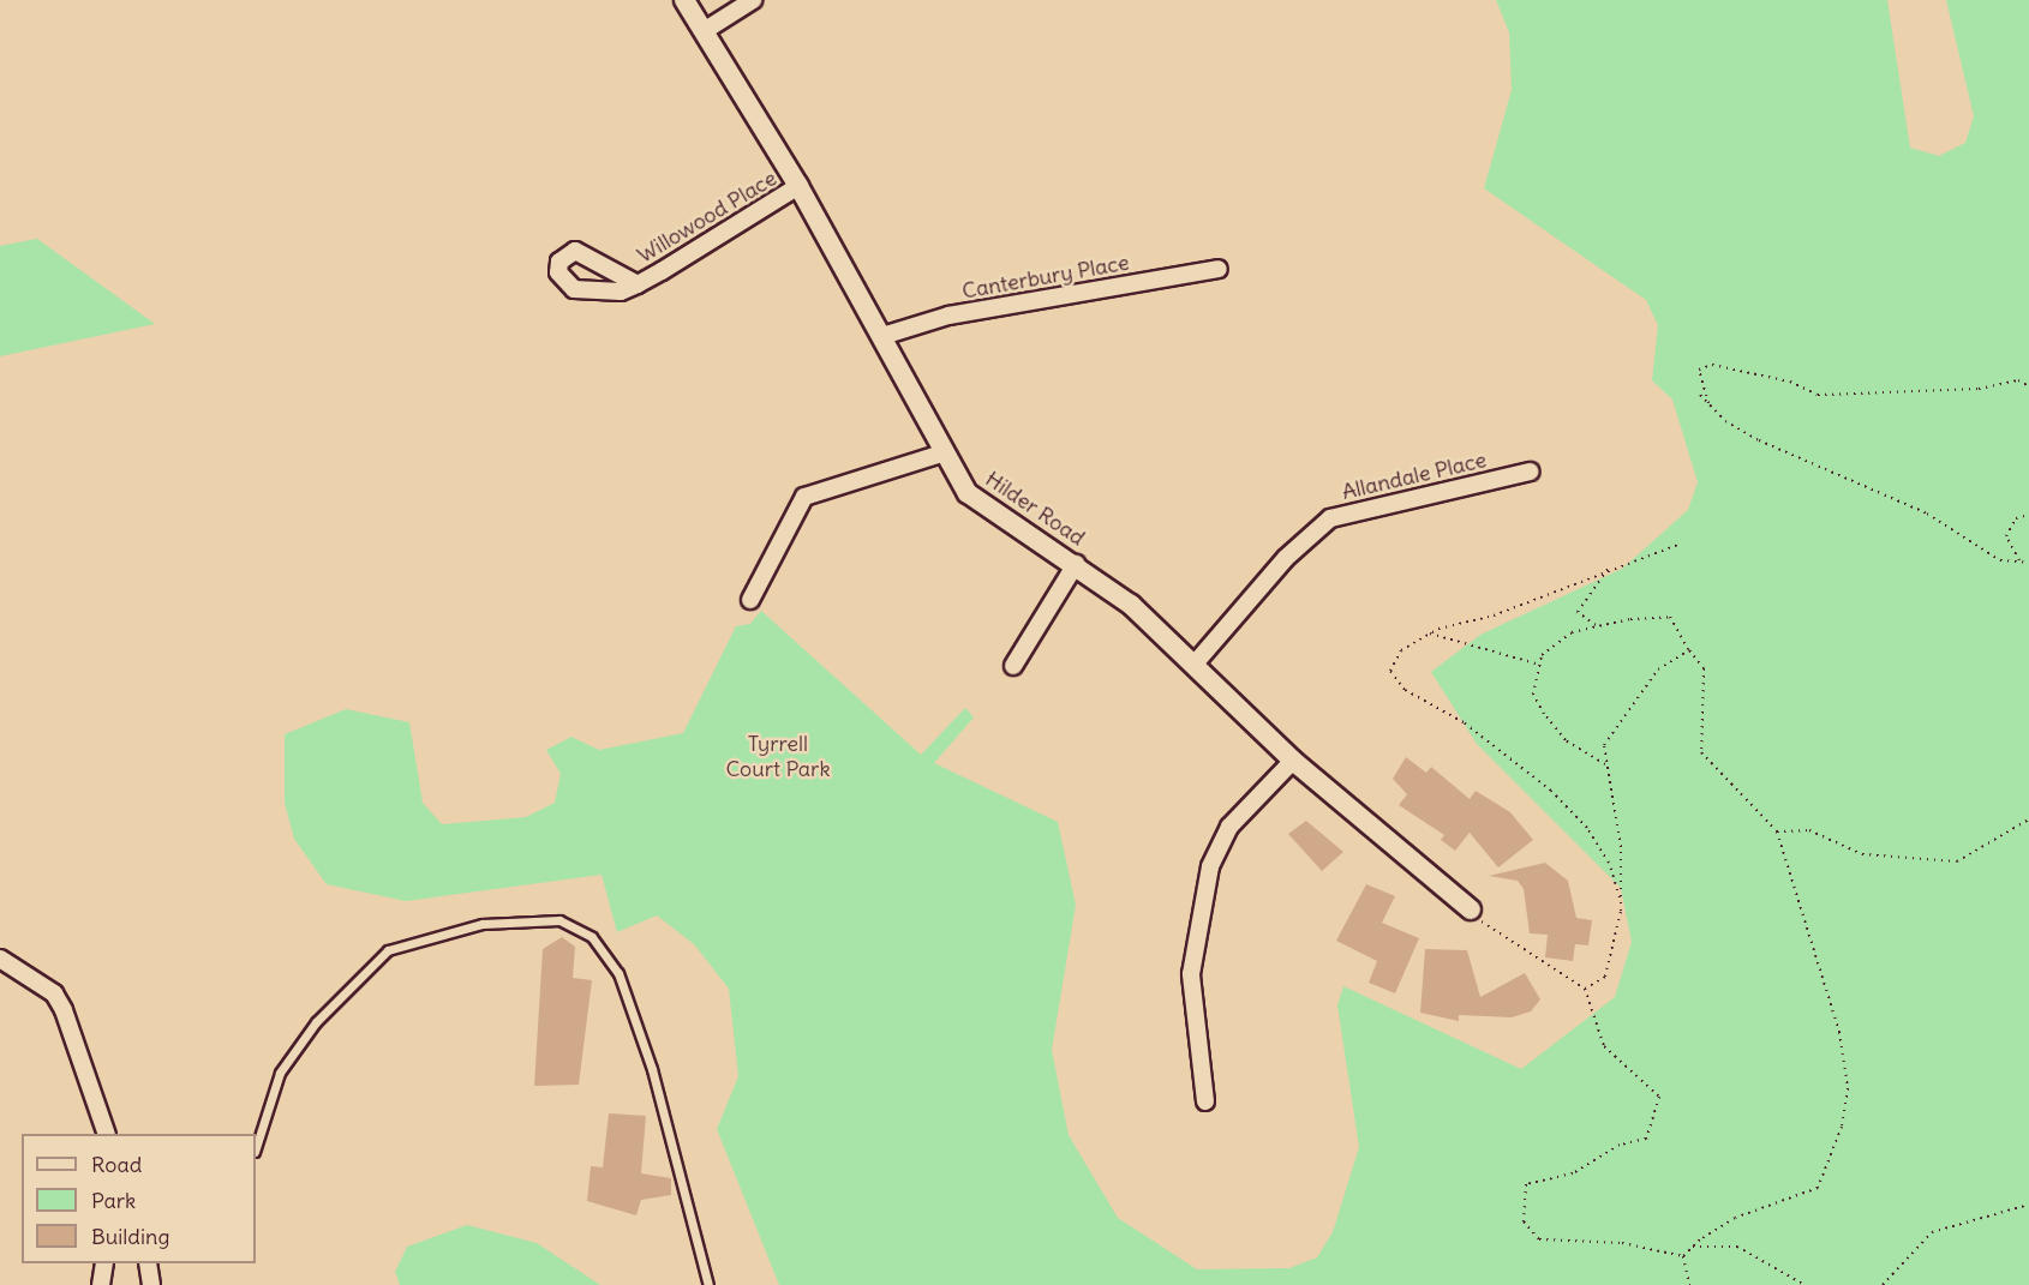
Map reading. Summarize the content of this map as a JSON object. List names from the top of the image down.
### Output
{
  "streets": {
    "street": [
      "Willowood Place",
      "Canterbury Place",
      "Allandale Place",
      "Hilder Road"
    ]
  },
  "crossings": [
    ["Willowood Place", "Hilder Road"],
    ["Canterbury Place", "Hilder Road"],
    ["Allandale Place", "Hilder Road"]
  ],
  "parks": ["Tyrrell Court Park"],
  "legend": ["Road", "Park", "Building"]
}
